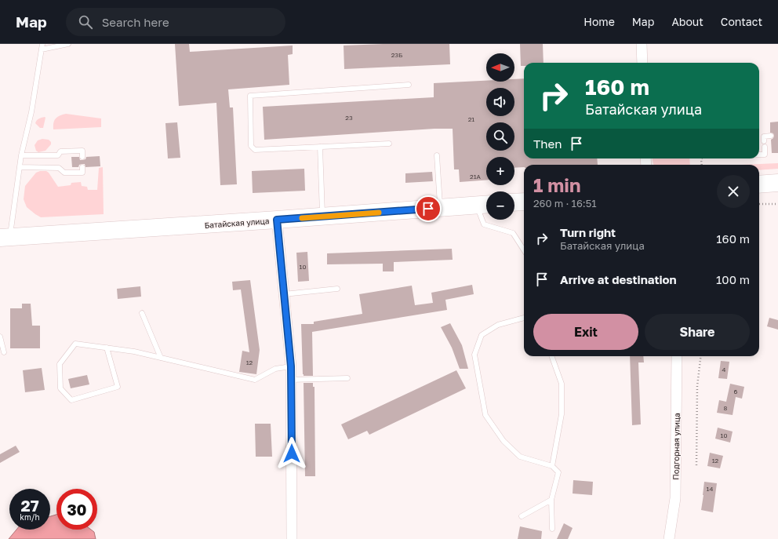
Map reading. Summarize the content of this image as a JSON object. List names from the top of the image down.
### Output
{
  "streets": {
    "highway": ["Батайская улица"],
    "street": ["Подгорная улица"]
  },
  "house_numbers": [
    "23Б",
    "23",
    "21",
    "21А",
    "10",
    "12",
    "4",
    "6",
    "8",
    "10",
    "12",
    "14"
  ],
  "north": "left",
  "page": {
    "header": "Map",
    "search": "Search here",
    "nav": [
      "Home",
      "Map",
      "About",
      "Contact"
    ],
    "map_buttons": ["+", "−"],
    "turn": ["160 m", "Батайская улица"],
    "then": "Then",
    "heading": ["1 min", "260 m · 16:51"],
    "list": [
      {
        "name": "Turn right",
        "note": "Батайская улица",
        "value": "160 m"
      },
      {
        "name": "Arrive at destination",
        "value": "100 m"
      }
    ],
    "buttons": ["Exit", "Share"],
    "speed": "27 km/h",
    "limit": "30"
  }
}
